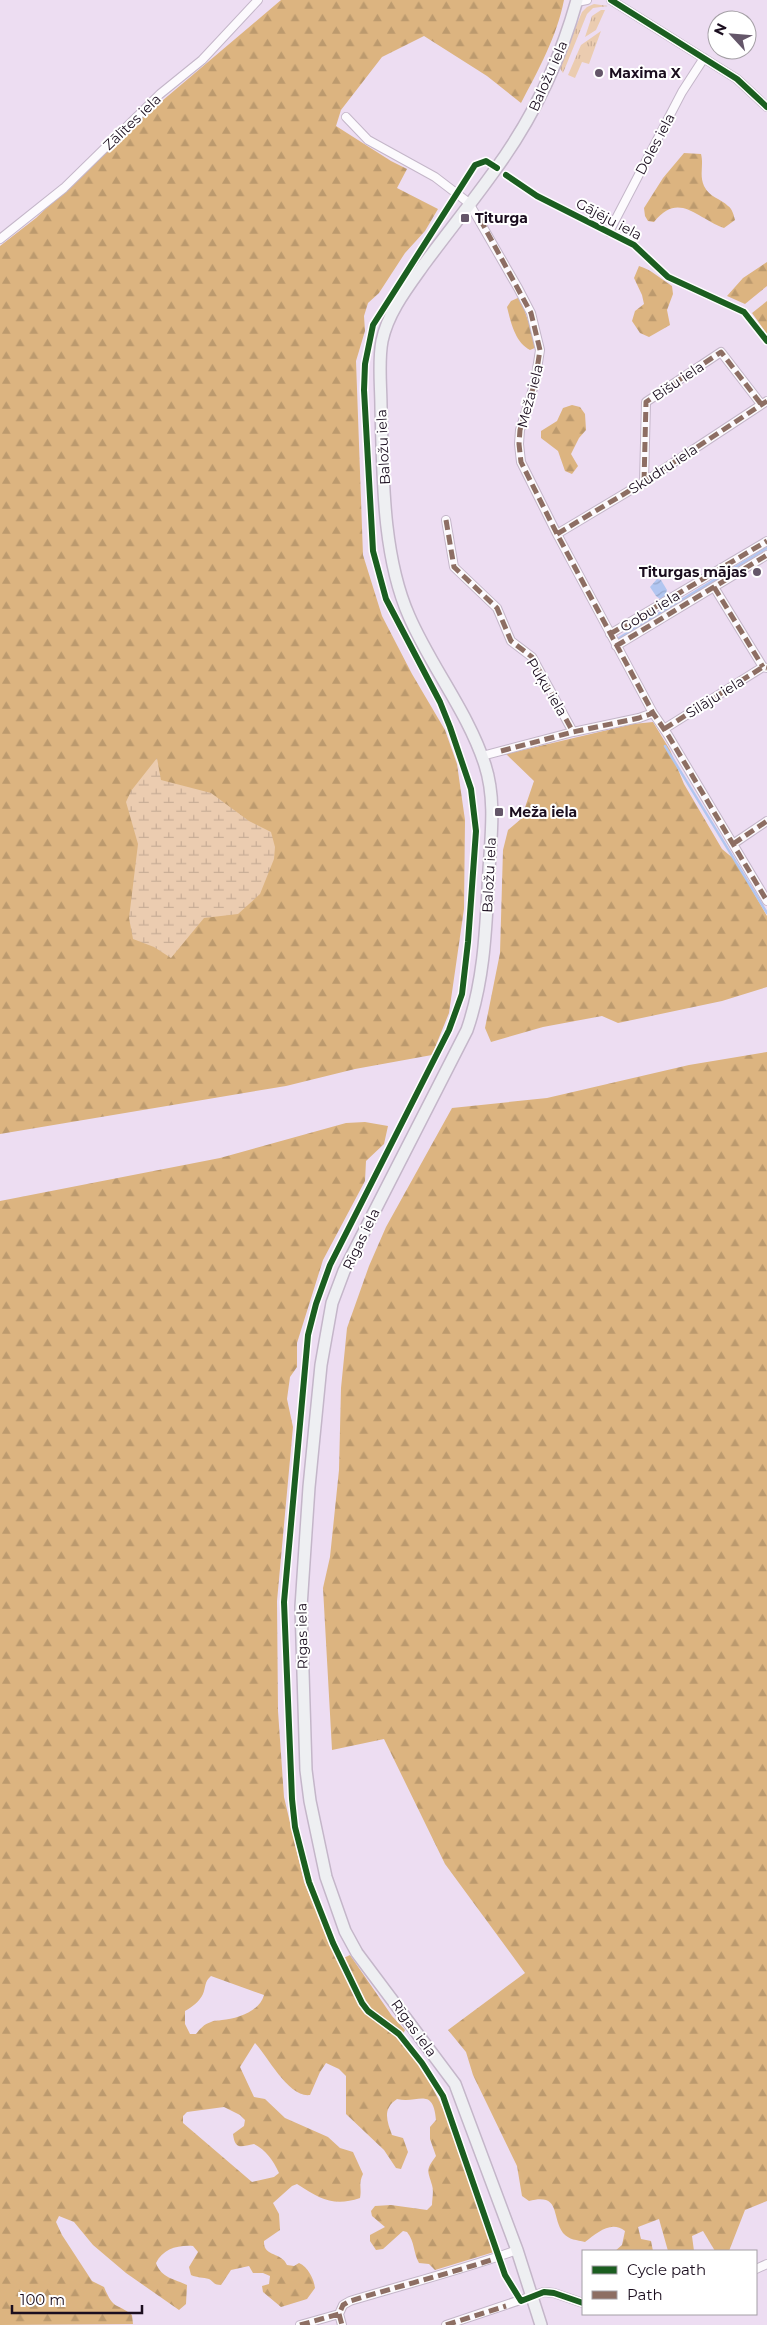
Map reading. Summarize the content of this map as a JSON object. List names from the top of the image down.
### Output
{
  "streets": {
    "main road": ["Baložu iela", "Rīgas iela"],
    "street": [
      "Zālītes iela",
      "Doles iela",
      "Bišu iela",
      "Meža iela",
      "Skudru iela",
      "Gobu iela",
      "Puķu iela",
      "Silāju iela"
    ],
    "cycle path": ["Gājēju iela"]
  },
  "crossings": [
    ["Baložu iela", "Meža iela"],
    ["Baložu iela", "Rīgas iela"],
    ["Bišu iela", "Skudru iela"],
    ["Meža iela", "Skudru iela"],
    ["Meža iela", "Gobu iela"],
    ["Meža iela", "Silāju iela"]
  ],
  "places": {
    "other": ["Maxima X", "Titurgas mājas"],
    "transit": ["Titurga", "Meža iela"]
  },
  "legend": ["Cycle path", "Path"],
  "scale_bar": "100 m",
  "north": "top left"
}
